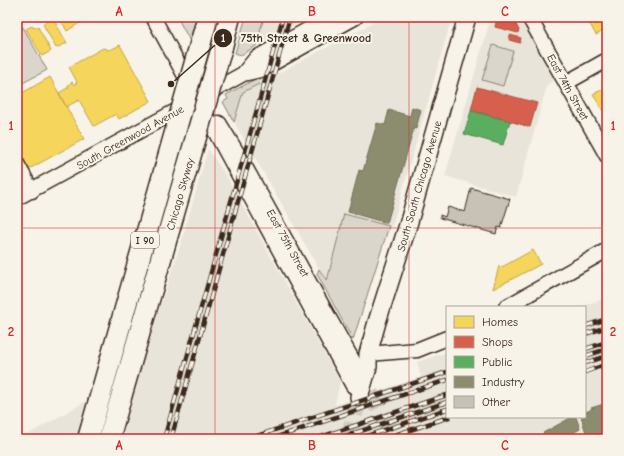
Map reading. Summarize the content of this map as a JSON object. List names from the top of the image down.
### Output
{
  "streets": {
    "highway": ["Chicago Skyway", "I 90"],
    "main road": ["South South Chicago Avenue"],
    "street": ["East 74th Street", "South Greenwood Avenue", "East 75th Street"]
  },
  "crossings": [
    ["South Greenwood Avenue", "East 75th Street"],
    ["South South Chicago Avenue", "East 75th Street"]
  ],
  "places": ["75th Street & Greenwood"],
  "legend": [
    "Homes",
    "Shops",
    "Public",
    "Industry",
    "Other"
  ],
  "grid": {
    "columns": ["A", "B", "C"],
    "rows": ["1", "2"]
  }
}
